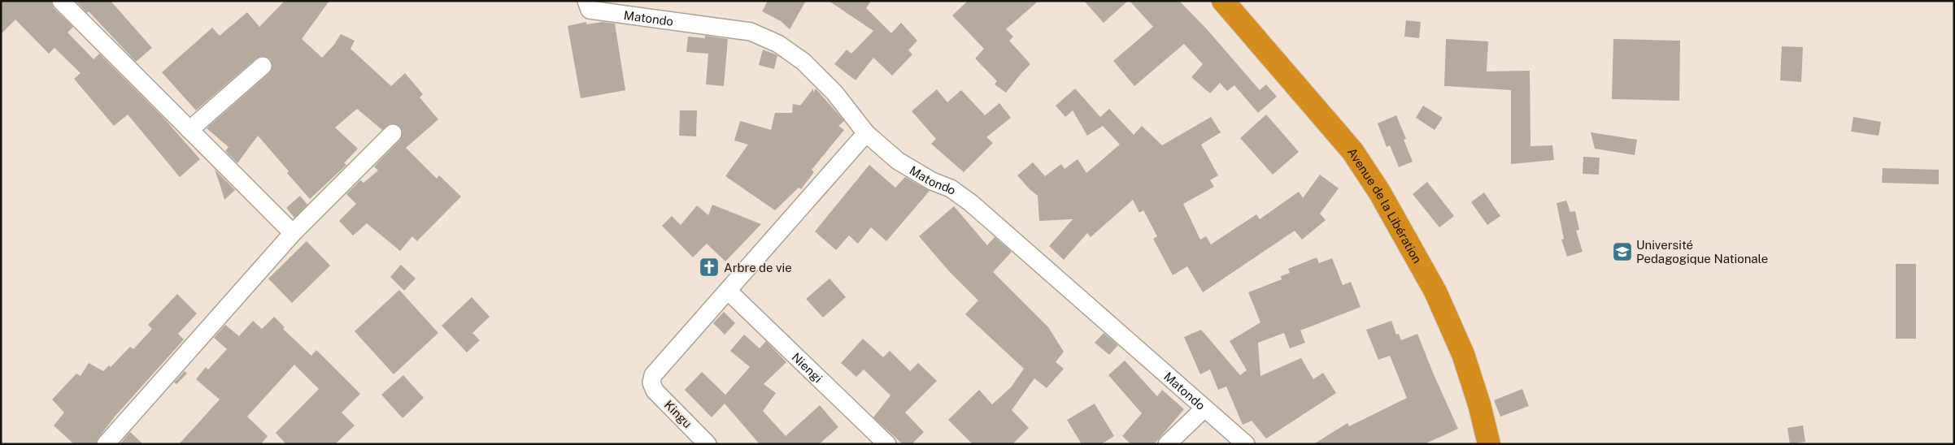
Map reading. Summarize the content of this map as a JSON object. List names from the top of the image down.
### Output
{
  "streets": {
    "highway": ["Avenue de la Libération"],
    "street": ["Matondo", "Niengi", "Kingu"]
  },
  "crossings": [
    ["Niengi", "Kingu"]
  ],
  "places": {
    "school or university": ["Université Pedagogique Nationale"],
    "church": ["Arbre de vie"]
  }
}
